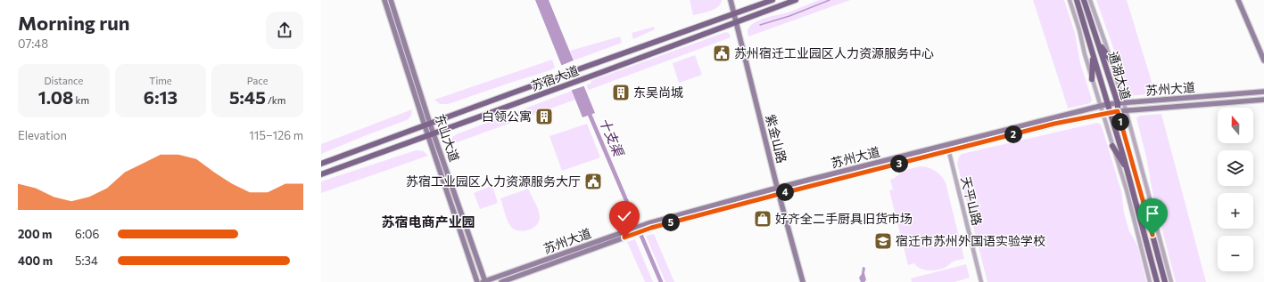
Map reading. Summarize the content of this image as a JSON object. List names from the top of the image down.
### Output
{
  "streets": {
    "main road": ["通湖大道", "苏宿大道"],
    "street": [
      "苏州大道",
      "东山大道",
      "紫金山路",
      "天平山路"
    ]
  },
  "crossings": [
    ["通湖大道", "苏州大道"],
    ["苏宿大道", "东山大道"],
    ["苏宿大道", "紫金山路"],
    ["苏州大道", "东山大道"],
    ["苏州大道", "紫金山路"],
    ["苏州大道", "天平山路"]
  ],
  "districts": ["苏宿电商产业园"],
  "water": ["十支渠"],
  "places": {
    "public building": ["苏州宿迁工业园区人力资源服务中心", "苏宿工业园区人力资源服务大厅"],
    "building": ["东吴尚城", "白领公寓"],
    "shop": ["好齐全二手厨具旧货市场"],
    "school or university": ["宿迁市苏州外国语实验学校"]
  },
  "north": "top",
  "page": {
    "heading": ["Morning run", "07:48"],
    "stats": [
      ["Distance", "1.08 km"],
      ["Time", "6:13"],
      ["Pace", "5:45 /km"]
    ],
    "map_buttons": ["+", "−"],
    "pins": [
      "1",
      "2",
      "3",
      "4",
      "5"
    ],
    "chart": ["Elevation", "115–126 m"],
    "list": [
      {
        "name": "200 m",
        "note": "6:06"
      },
      {
        "name": "400 m",
        "note": "5:34"
      }
    ]
  }
}
